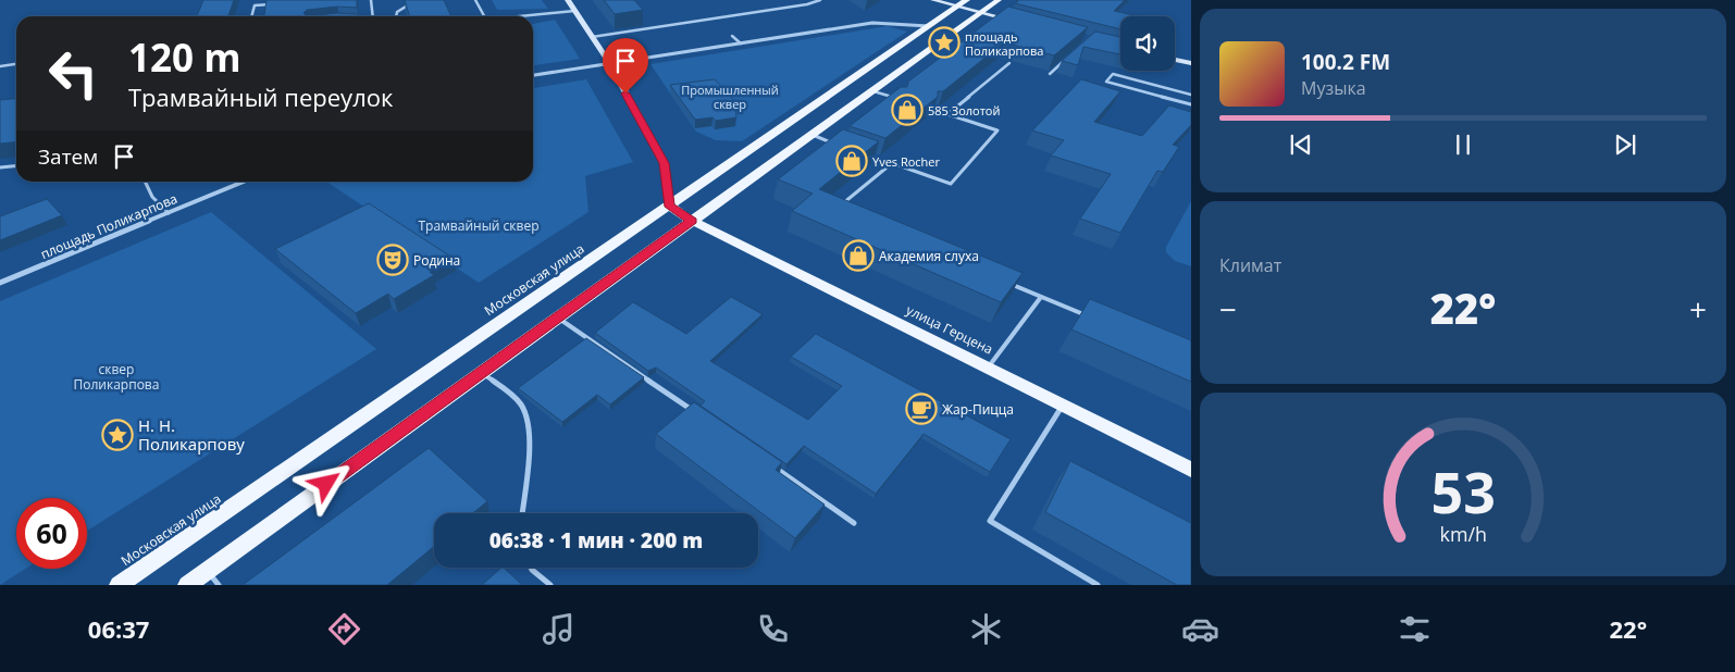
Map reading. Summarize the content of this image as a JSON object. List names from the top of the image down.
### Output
{
  "streets": {
    "main road": ["Московская улица", "улица Герцена"],
    "street": ["площадь Поликарпова"]
  },
  "crossings": [
    ["Московская улица", "улица Герцена"]
  ],
  "parks": ["Промышленный сквер", "Трамвайный сквер", "сквер Поликарпова"],
  "places": {
    "place": ["площадь Поликарпова", "Н. Н. Поликарпову"],
    "shop": ["585 Золотой", "Yves Rocher", "Академия слуха"],
    "theatre": ["Родина"],
    "cafe": ["Жар-Пицца"]
  },
  "page": {
    "turn": ["120 m", "Трамвайный переулок"],
    "song": ["100.2 FM", "Музыка"],
    "then": "Затем",
    "tile": "Климат",
    "heat": ["−", "22°", "+"],
    "limit": "60",
    "trip": "06:38 · 1 мин · 200 m",
    "tabs": ["06:37", "22°"],
    "gauge": ["53", "km/h"]
  }
}
